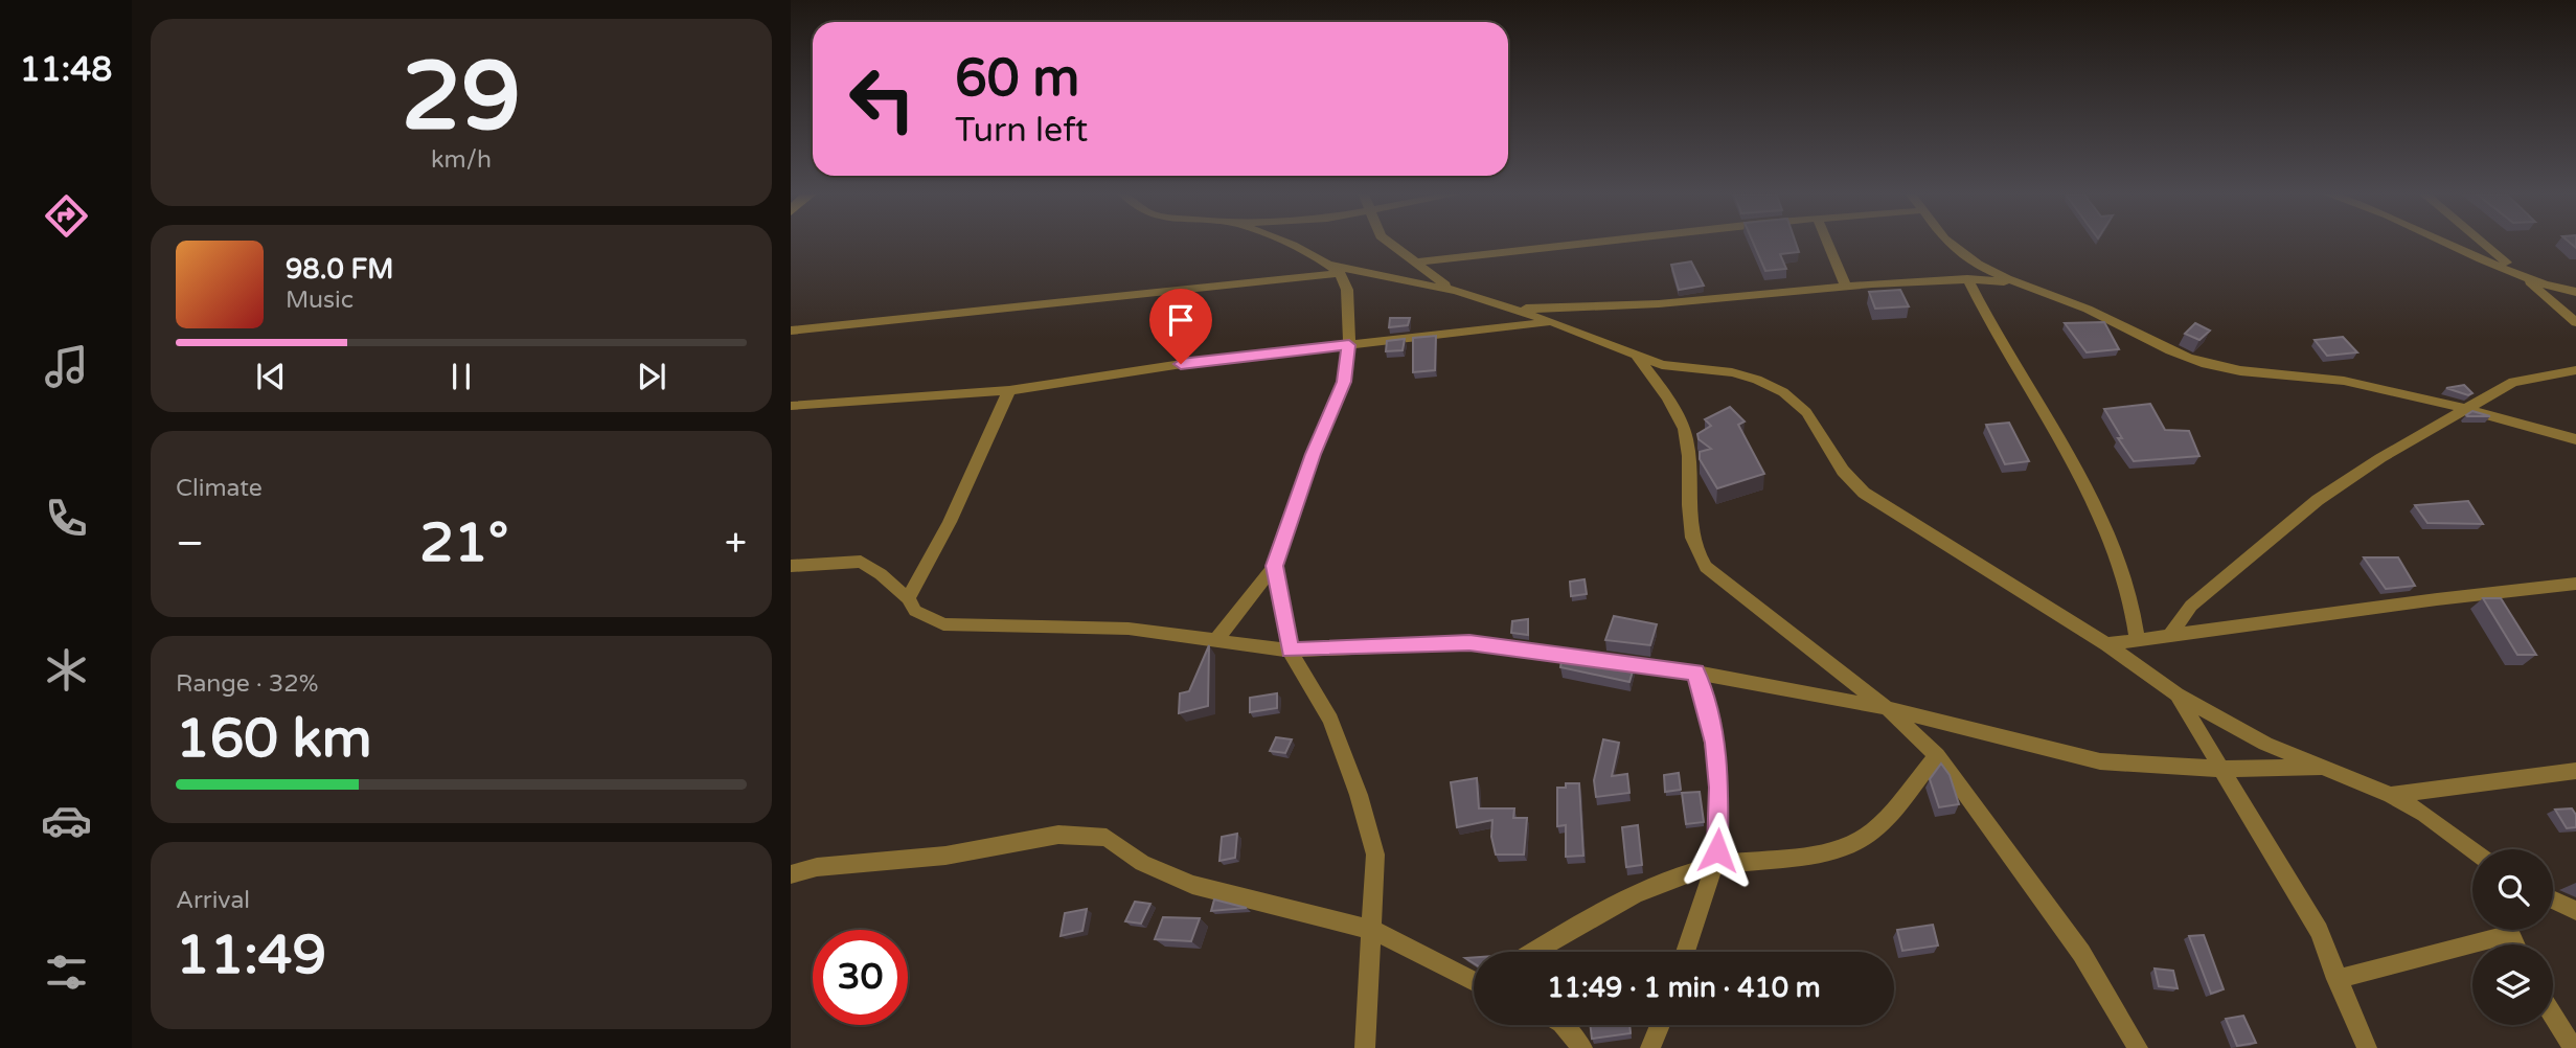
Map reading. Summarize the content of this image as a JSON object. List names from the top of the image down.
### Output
{
  "page": {
    "tabs": "11:48",
    "tile": [
      ["29", "km/h"],
      "Climate",
      ["Range · 32%", "160 km"],
      ["Arrival", "11:49"]
    ],
    "turn": ["60 m", "Turn left"],
    "song": ["98.0 FM", "Music"],
    "heat": ["−", "21°", "+"],
    "limit": "30",
    "trip": "11:49 · 1 min · 410 m"
  }
}
